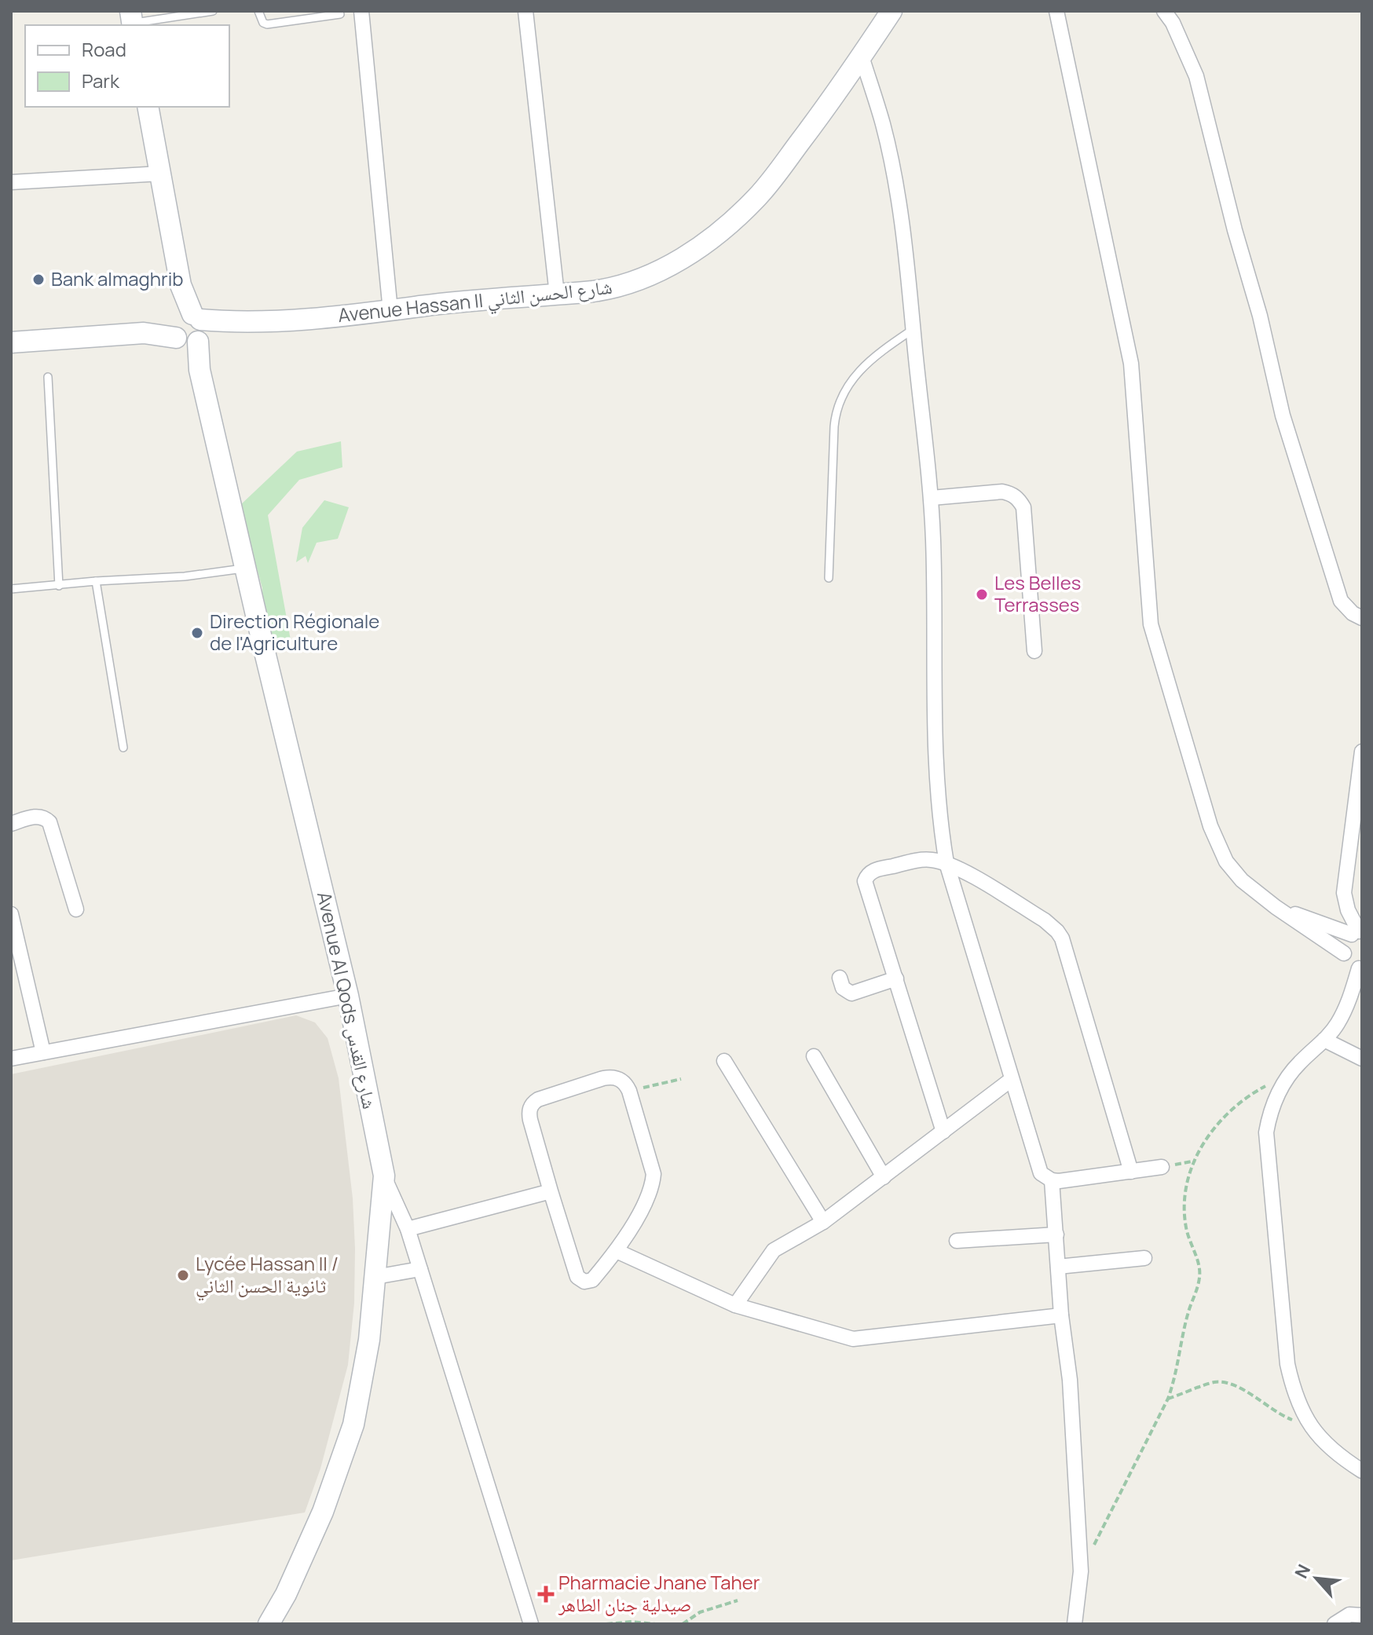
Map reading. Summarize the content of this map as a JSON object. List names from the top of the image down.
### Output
{
  "streets": {
    "street": ["Avenue Hassan II شارع الحسن الثاني", "Avenue Al Qods شارع القدس"]
  },
  "crossings": [
    ["Avenue Hassan II شارع الحسن الثاني", "Avenue Al Qods شارع القدس"]
  ],
  "places": {
    "other": [
      "Bank almaghrib",
      "Les Belles Terrasses",
      "Direction Régionale de l'Agriculture",
      "Lycée Hassan II / ثانوية الحسن الثاني"
    ],
    "health": ["Pharmacie Jnane Taher صيدلية جنان الطاهر"]
  },
  "legend": ["Road", "Park"],
  "north": "top left"
}
